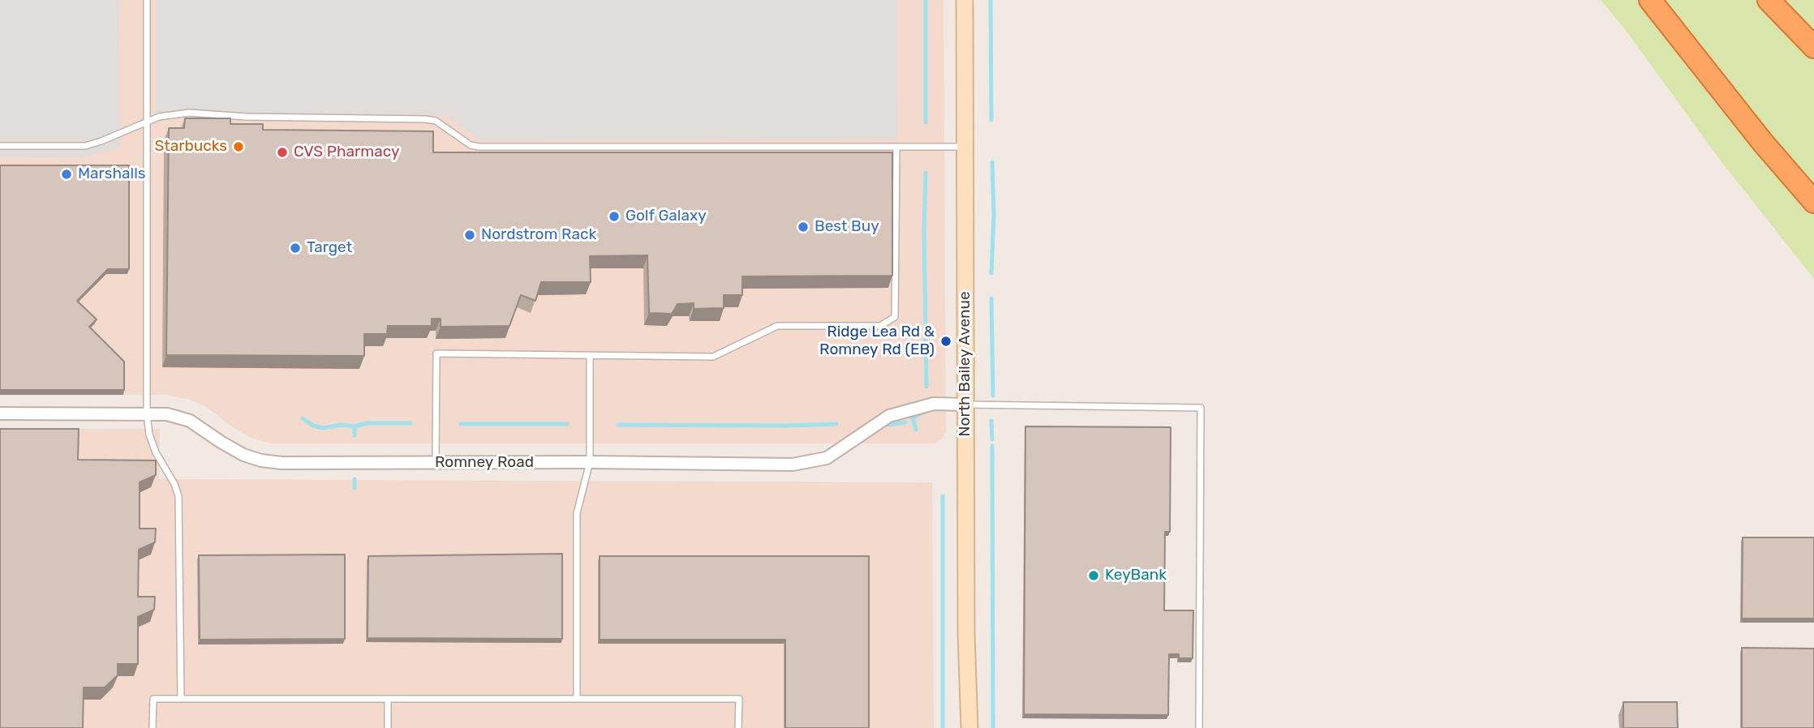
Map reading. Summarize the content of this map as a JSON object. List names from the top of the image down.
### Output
{
  "streets": {
    "street": ["North Bailey Avenue", "Romney Road"]
  },
  "crossings": [
    ["North Bailey Avenue", "Romney Road"]
  ],
  "places": [
    "Starbucks",
    "CVS Pharmacy",
    "Marshalls",
    "Golf Galaxy",
    "Best Buy",
    "Nordstrom Rack",
    "Target",
    "Ridge Lea Rd & Romney Rd (EB)",
    "KeyBank"
  ]
}
